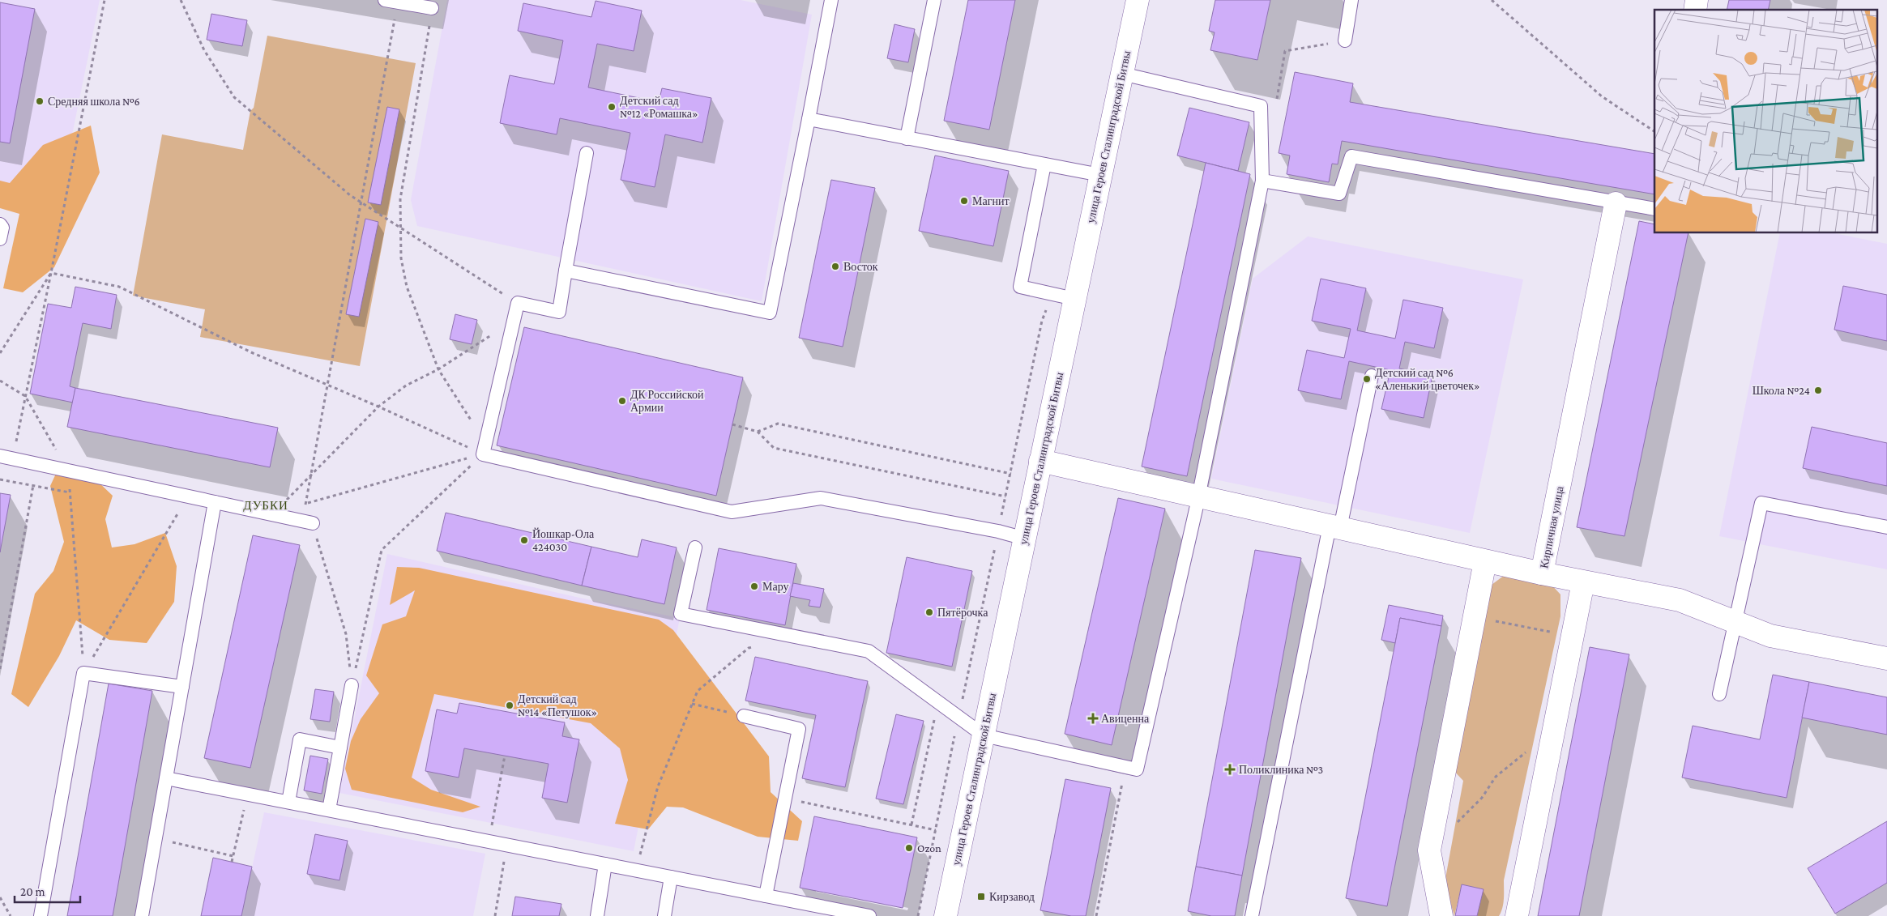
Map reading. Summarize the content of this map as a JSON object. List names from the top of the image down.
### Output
{
  "streets": {
    "street": ["улица Героев Сталинградской Битвы", "Кирпичная улица"]
  },
  "districts": ["ДУБКИ"],
  "places": {
    "other": [
      "Средняя школа №6",
      "Детский сад №12 «Ромашка»",
      "Магнит",
      "Восток",
      "Детский сад №6 «Аленький цветочек»",
      "Школа №24",
      "ДК Российской Армии",
      "Йошкар-Ола 424030",
      "Мару",
      "Пятёрочка",
      "Детский сад №14 «Петушок»",
      "Ozon"
    ],
    "health": ["Авиценна", "Поликлиника №3"],
    "transit": ["Кирзавод"]
  },
  "scale_bar": "20 m"
}
